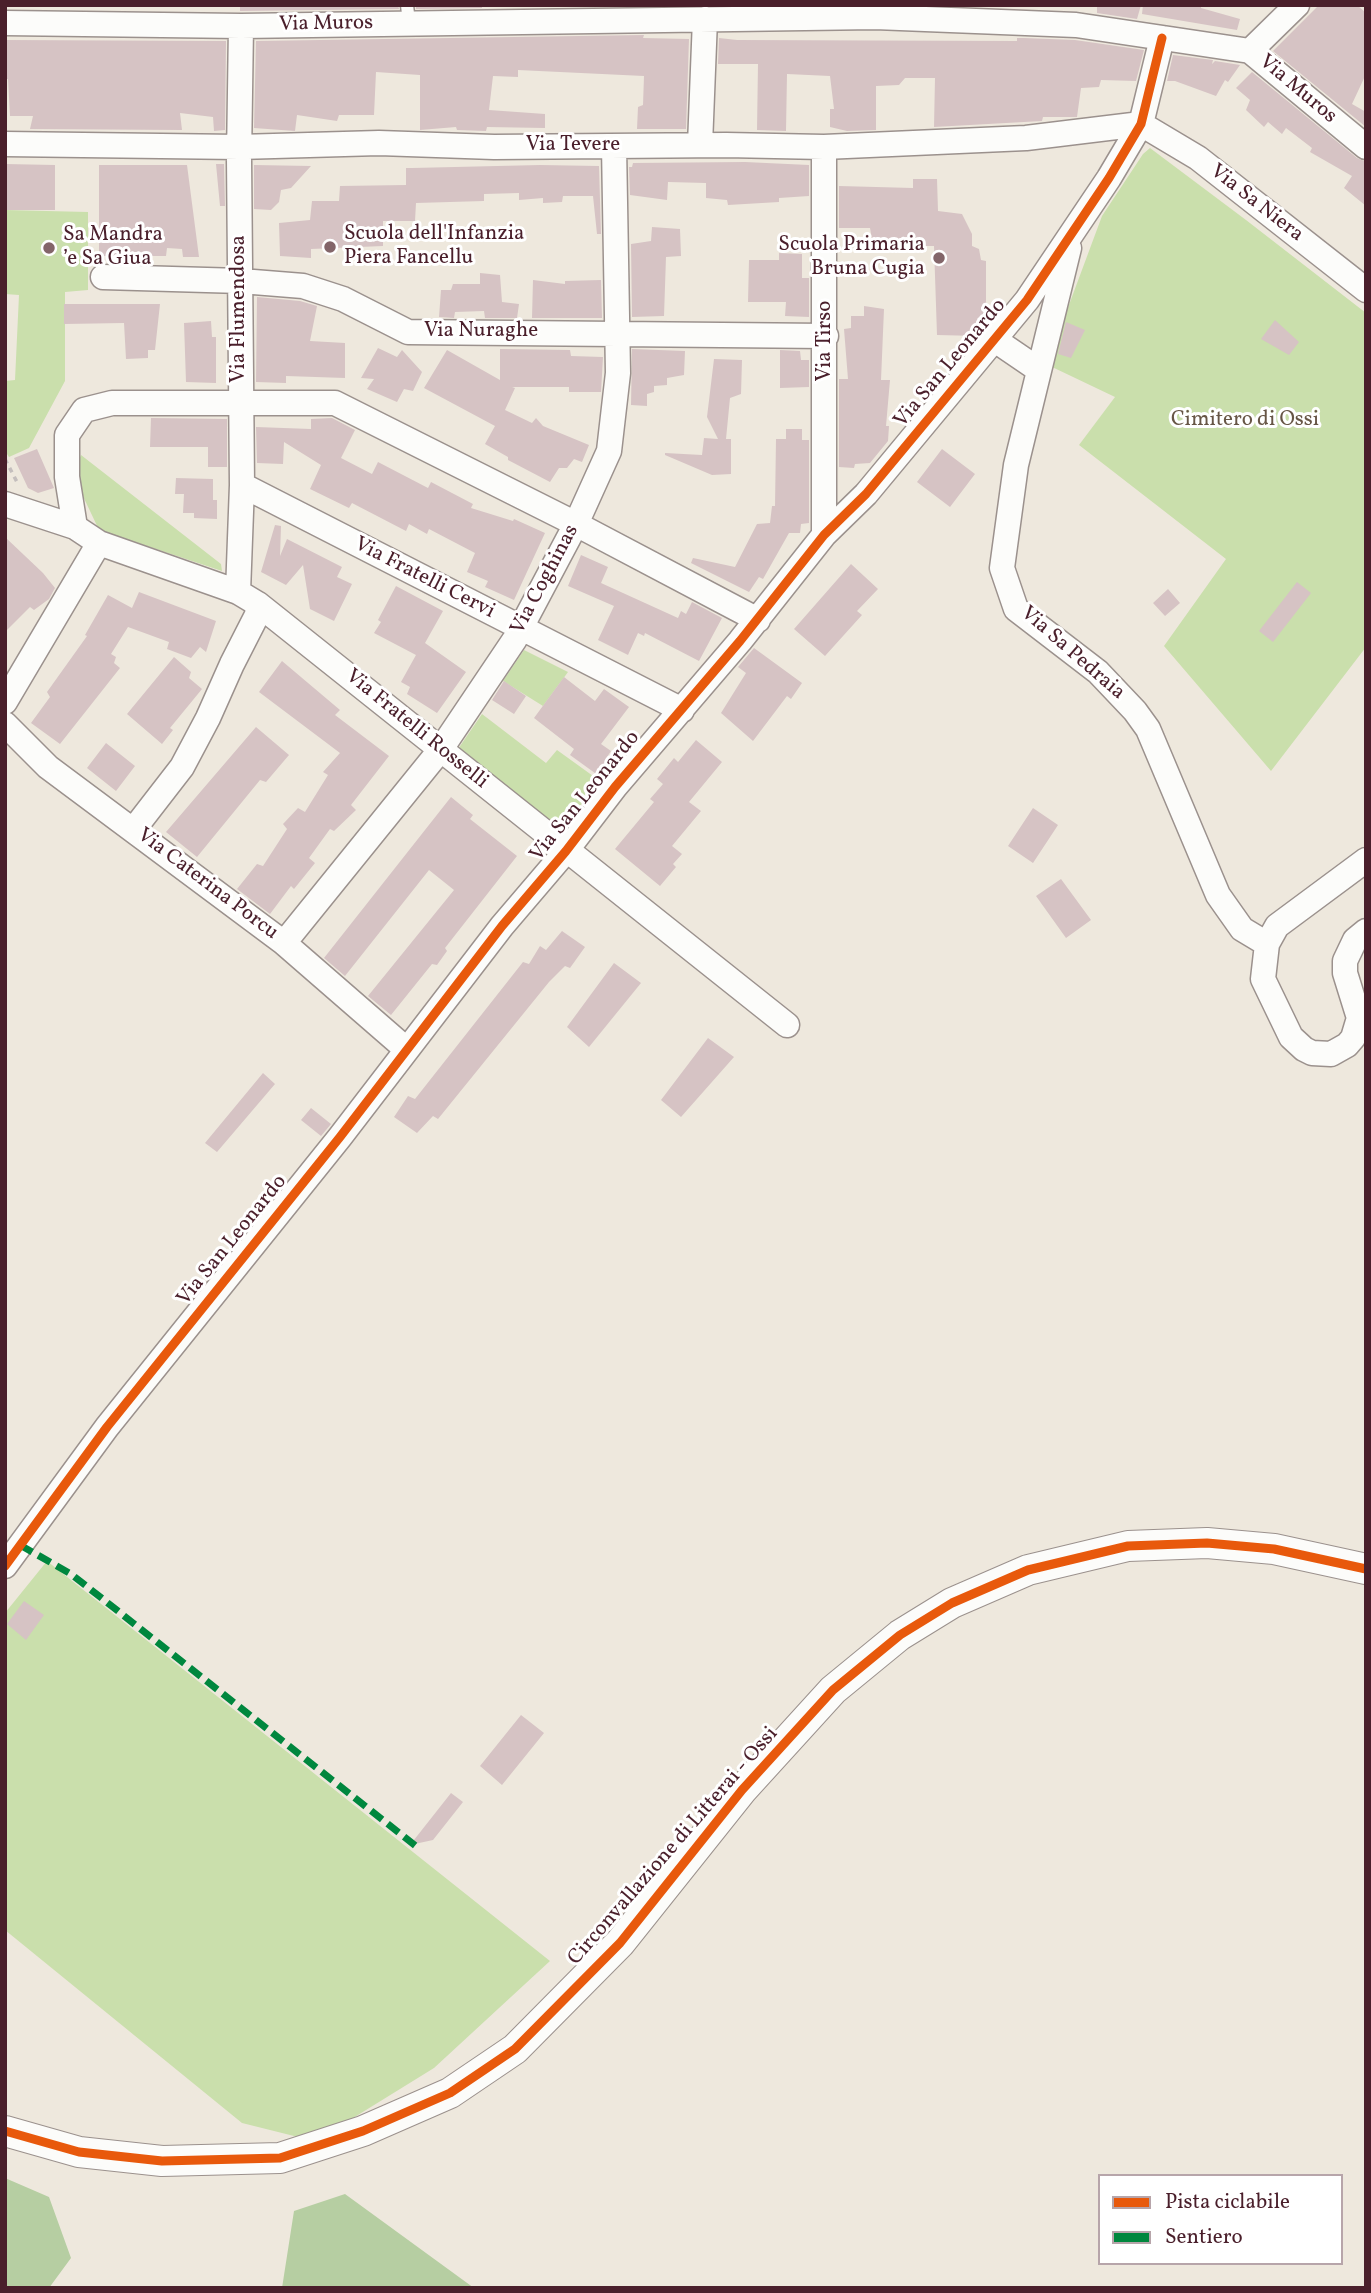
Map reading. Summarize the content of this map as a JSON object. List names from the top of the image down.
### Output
{
  "streets": {
    "street": [
      "Via Muros",
      "Via Tevere",
      "Via Sa Niera",
      "Via Flumendosa",
      "Via Nuraghe",
      "Via Tirso",
      "Via San Leonardo",
      "Via Fratelli Cervi",
      "Via Coghinas",
      "Via Sa Pedraia",
      "Via Fratelli Rosselli",
      "Via Caterina Porcu",
      "Circonvallazione di Litterai - Ossi"
    ]
  },
  "crossings": [
    ["Via Muros", "Via Flumendosa"],
    ["Via Muros", "Via San Leonardo"],
    ["Via Tevere", "Via Sa Niera"],
    ["Via Tevere", "Via Flumendosa"],
    ["Via Tevere", "Via Tirso"],
    ["Via Tevere", "Via San Leonardo"],
    ["Via Tevere", "Via Coghinas"],
    ["Via Sa Niera", "Via San Leonardo"],
    ["Via Flumendosa", "Via Nuraghe"],
    ["Via Flumendosa", "Via Fratelli Cervi"],
    ["Via Flumendosa", "Via Fratelli Rosselli"],
    ["Via Flumendosa", "Via Caterina Porcu"],
    ["Via Nuraghe", "Via Tirso"],
    ["Via Nuraghe", "Via Coghinas"],
    ["Via Tirso", "Via San Leonardo"],
    ["Via San Leonardo", "Via Fratelli Cervi"],
    ["Via San Leonardo", "Via Sa Pedraia"],
    ["Via San Leonardo", "Via Fratelli Rosselli"],
    ["Via San Leonardo", "Via Caterina Porcu"],
    ["Via Fratelli Cervi", "Via Coghinas"],
    ["Via Coghinas", "Via Fratelli Rosselli"],
    ["Via Coghinas", "Via Caterina Porcu"]
  ],
  "parks": ["Cimitero di Ossi"],
  "places": ["Scuola dell'Infanzia Piera Fancellu", "Sa Mandra ’e Sa Giua", "Scuola Primaria Bruna Cugia"],
  "legend": ["Pista ciclabile", "Sentiero"]
}
